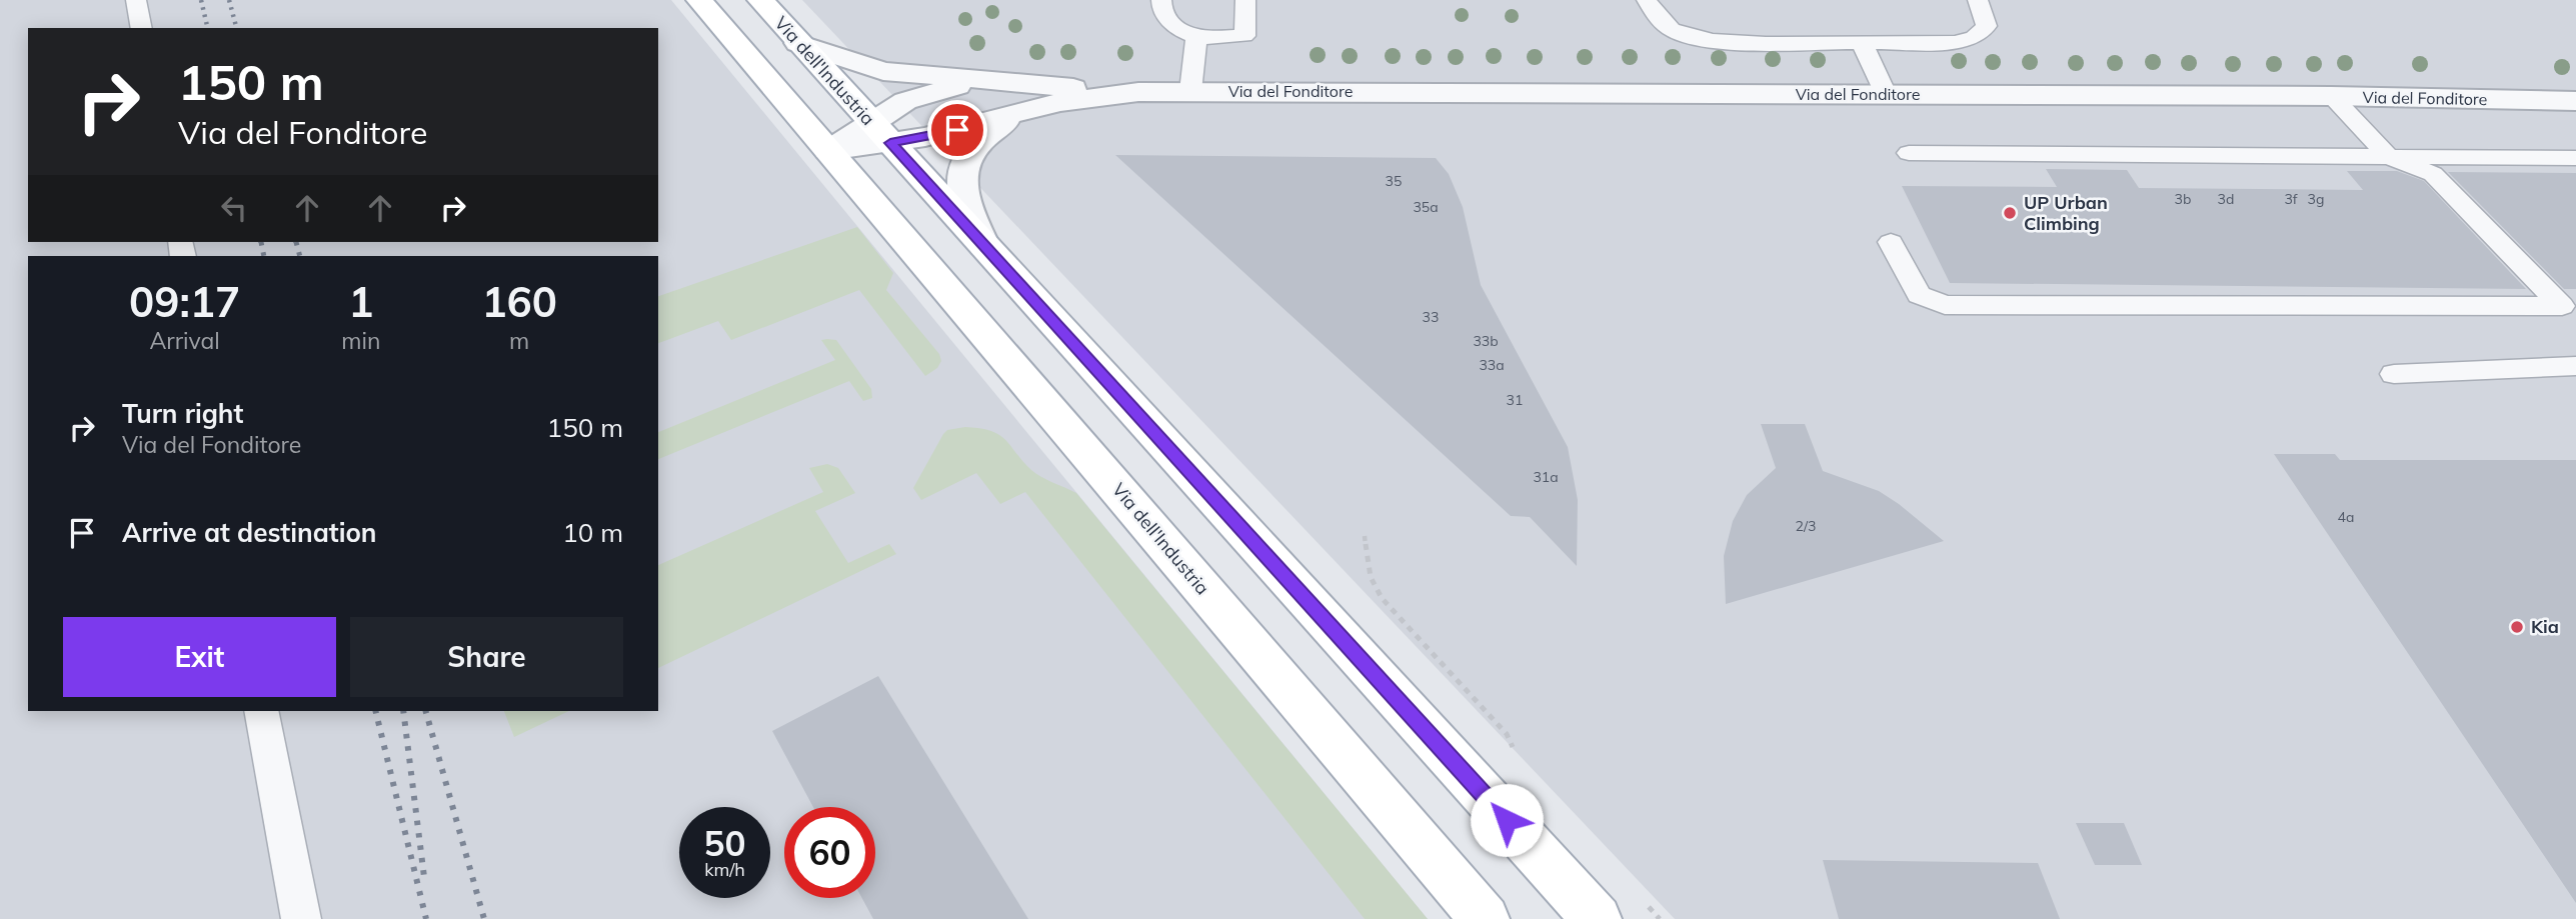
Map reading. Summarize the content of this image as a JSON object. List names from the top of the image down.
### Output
{
  "streets": {
    "main road": ["Via dell'Industria"],
    "street": ["Via del Fonditore"]
  },
  "crossings": [
    ["Via dell'Industria", "Via del Fonditore"]
  ],
  "places": ["UP Urban Climbing", "Kia"],
  "house_numbers": [
    "35",
    "3b",
    "3d",
    "3f",
    "3g",
    "35a",
    "33",
    "33b",
    "33a",
    "31",
    "31a",
    "4a",
    "2/3"
  ],
  "page": {
    "turn": ["150 m", "Via del Fonditore"],
    "eta": [
      "09:17",
      "Arrival",
      "1",
      "min",
      "160",
      "m"
    ],
    "list": [
      {
        "name": "Turn right",
        "note": "Via del Fonditore",
        "value": "150 m"
      },
      {
        "name": "Arrive at destination",
        "value": "10 m"
      }
    ],
    "buttons": ["Exit", "Share"],
    "speed": "50 km/h",
    "limit": "60"
  }
}
